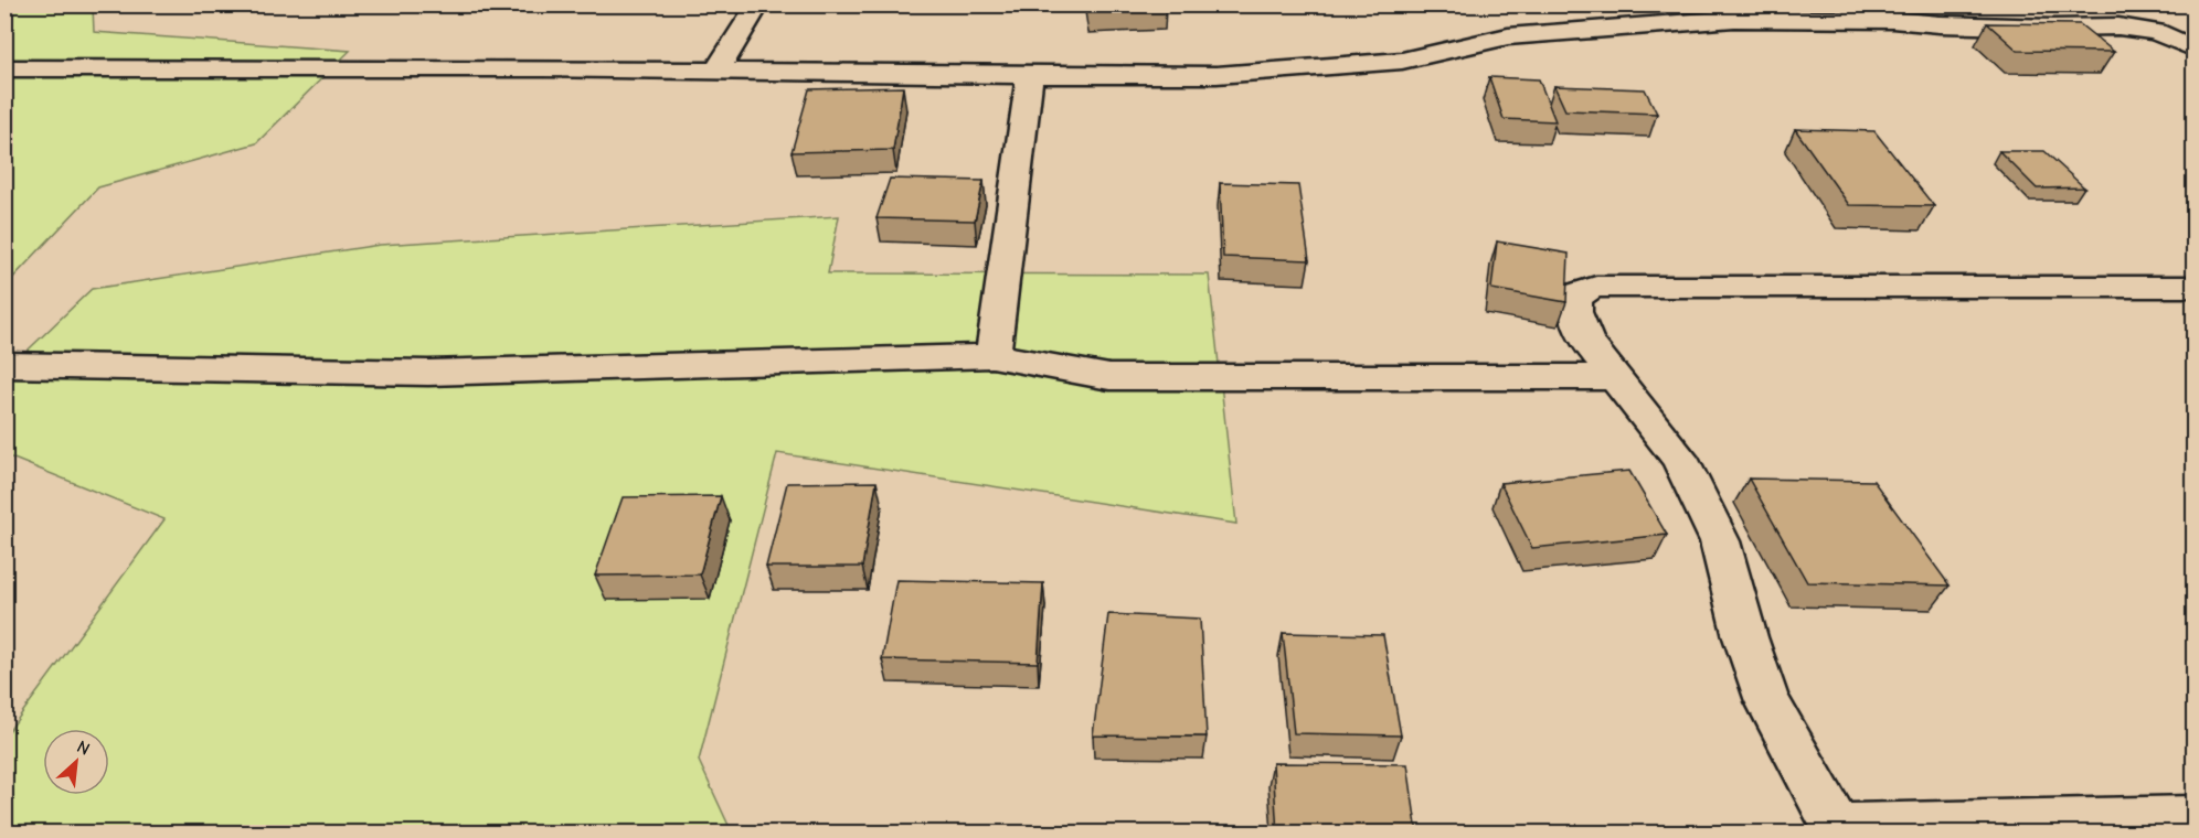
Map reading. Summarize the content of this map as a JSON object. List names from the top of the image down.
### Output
{
  "north": "top right"
}
